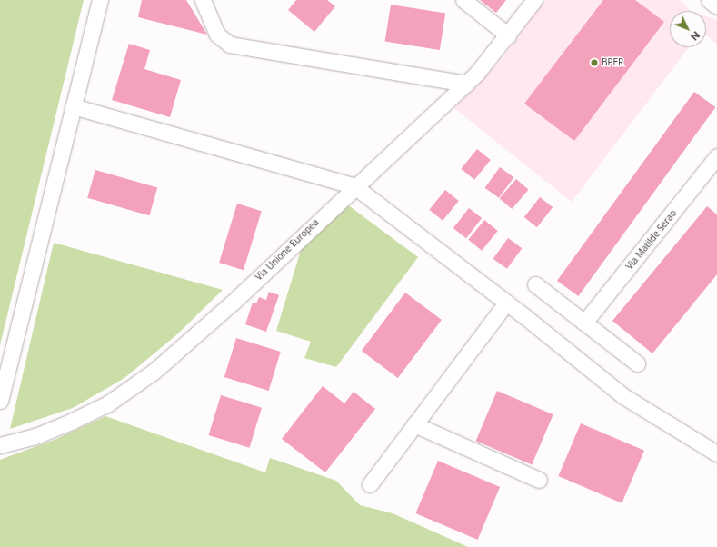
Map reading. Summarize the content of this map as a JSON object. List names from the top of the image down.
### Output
{
  "streets": {
    "street": ["Via Matilde Serao", "Via Unione Europea"]
  },
  "places": ["BPER"],
  "north": "bottom right"
}
